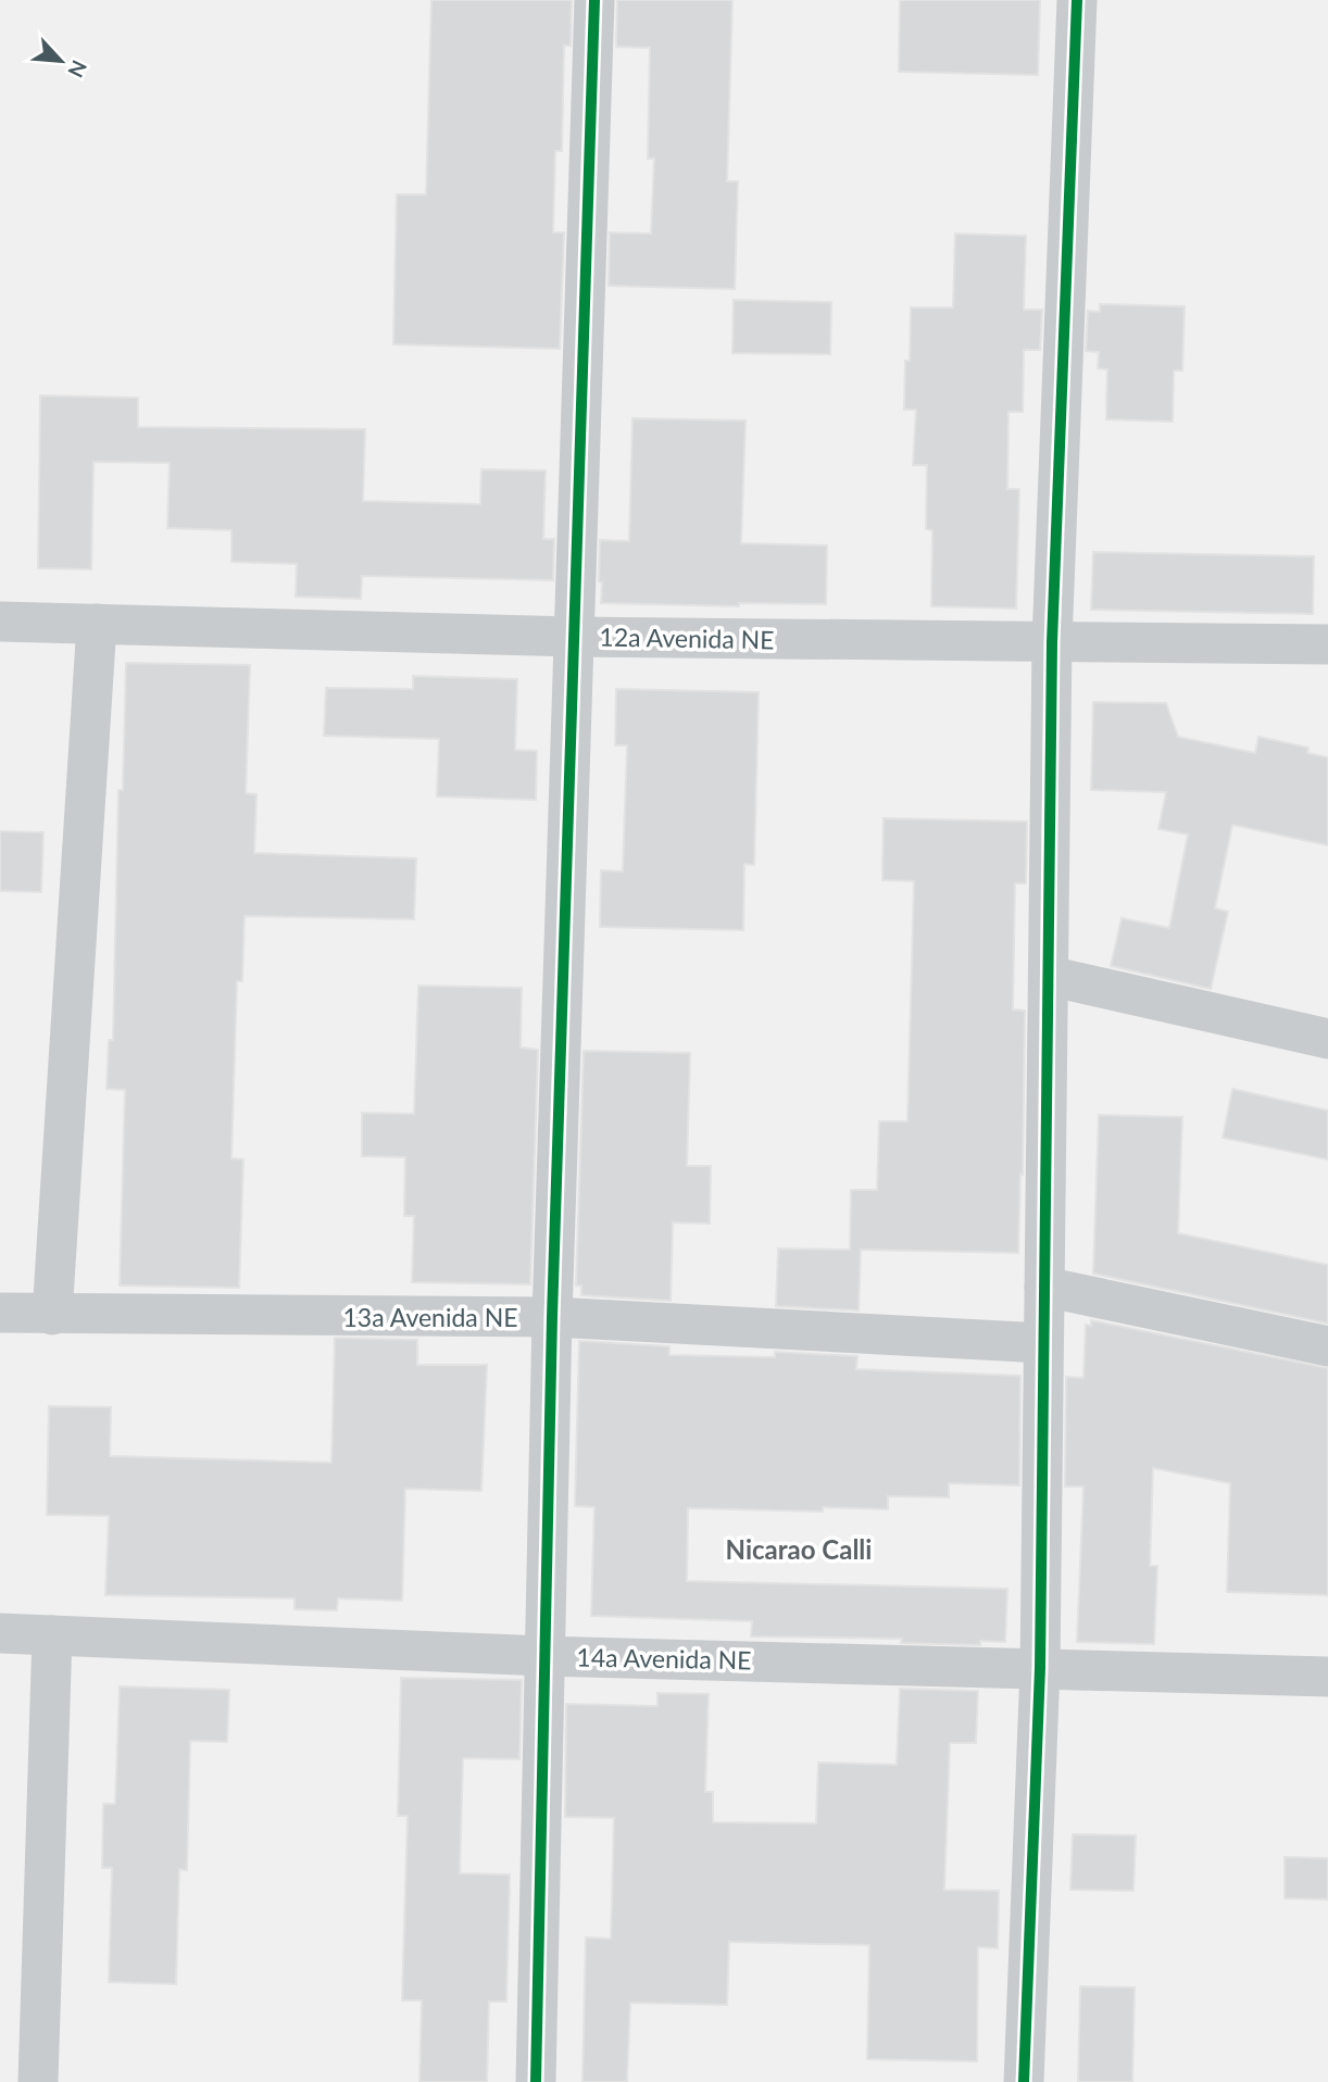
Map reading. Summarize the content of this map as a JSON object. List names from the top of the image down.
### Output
{
  "streets": {
    "street": ["12a Avenida NE", "13a Avenida NE", "14a Avenida NE"]
  },
  "districts": ["Nicarao Calli"],
  "north": "bottom right"
}
